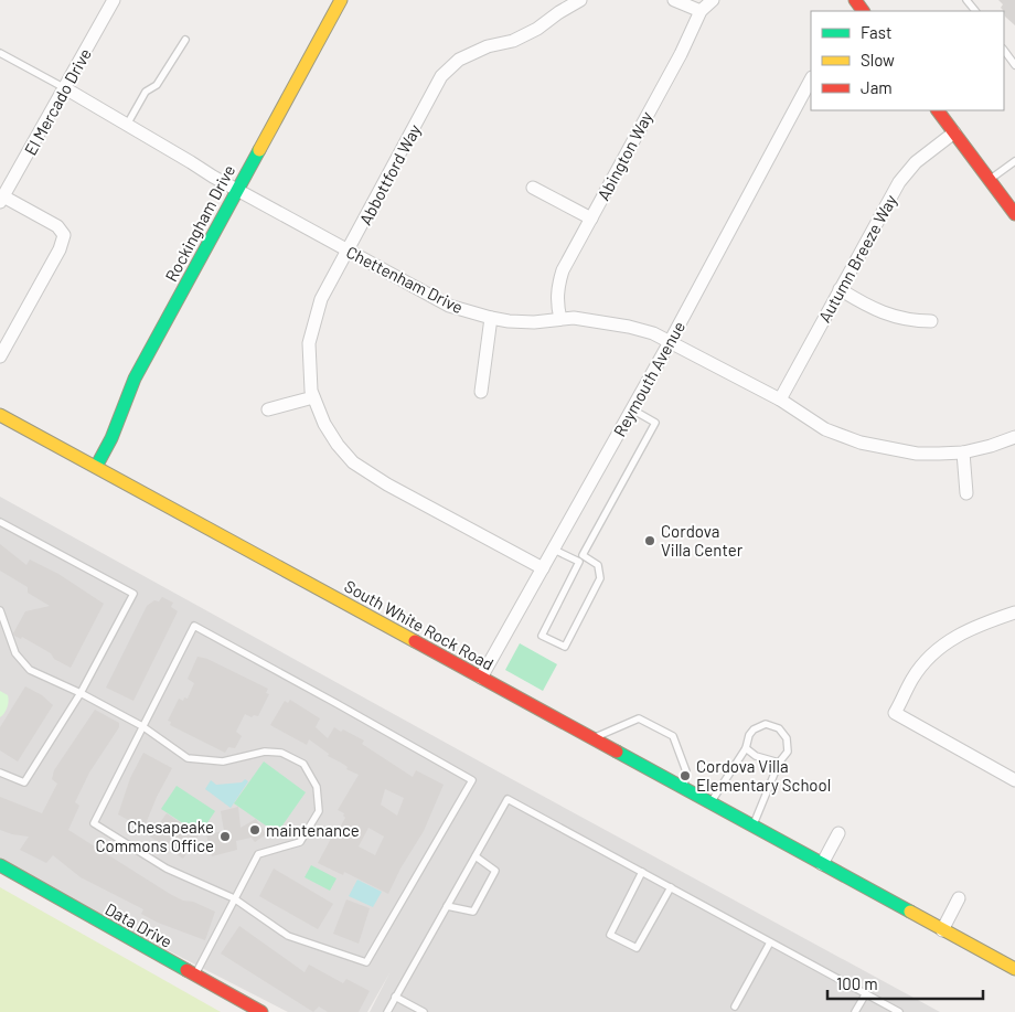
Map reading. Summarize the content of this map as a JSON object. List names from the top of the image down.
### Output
{
  "streets": {
    "street": [
      "El Mercado Drive",
      "Abington Way",
      "Abbottford Way",
      "Rockingham Drive",
      "Autumn Breeze Way",
      "Chettenham Drive",
      "Reymouth Avenue",
      "South White Rock Road",
      "Data Drive"
    ]
  },
  "crossings": [
    ["El Mercado Drive", "Chettenham Drive"],
    ["Abington Way", "Chettenham Drive"],
    ["Abbottford Way", "Chettenham Drive"],
    ["Abbottford Way", "Reymouth Avenue"],
    ["Rockingham Drive", "Chettenham Drive"],
    ["Rockingham Drive", "South White Rock Road"],
    ["Autumn Breeze Way", "Chettenham Drive"],
    ["Chettenham Drive", "Reymouth Avenue"],
    ["Reymouth Avenue", "South White Rock Road"]
  ],
  "places": [
    "Cordova Villa Center",
    "Cordova Villa Elementary School",
    "maintenance",
    "Chesapeake Commons Office"
  ],
  "legend": ["Fast", "Slow", "Jam"],
  "scale_bar": "100 m"
}
